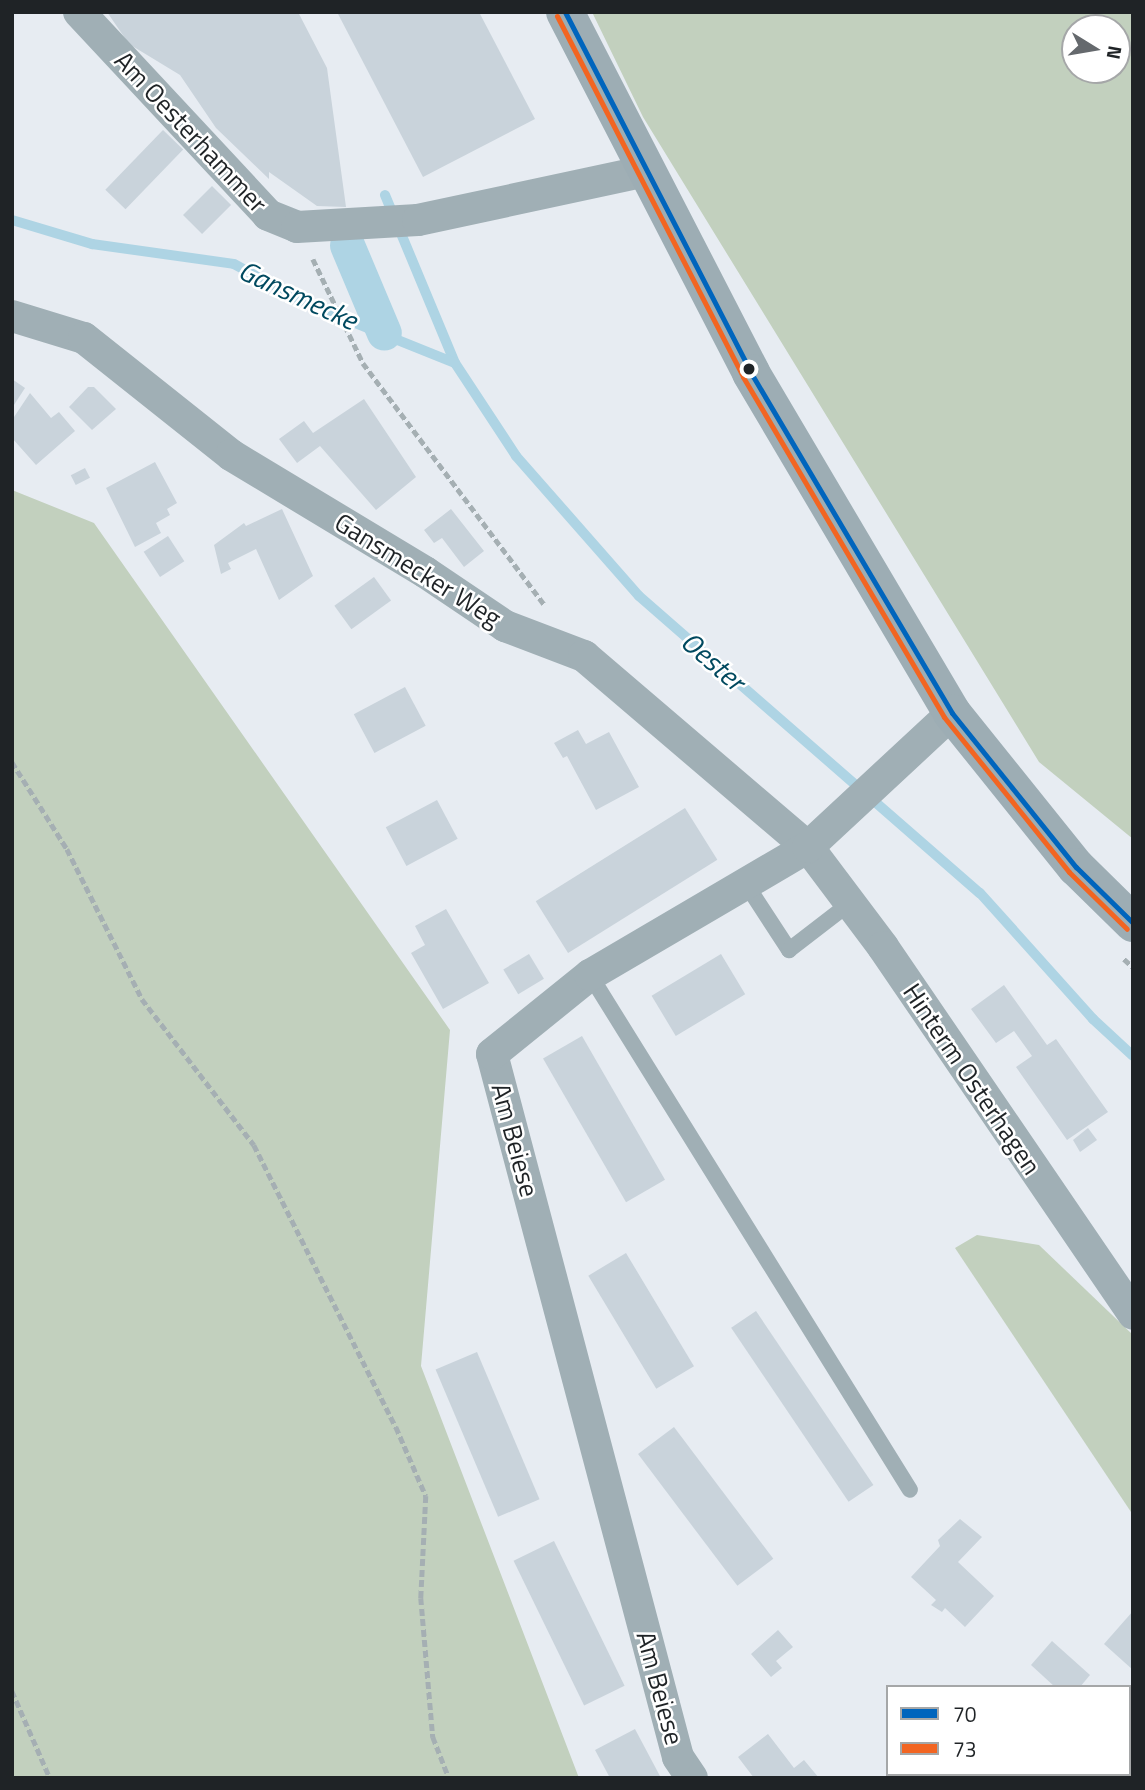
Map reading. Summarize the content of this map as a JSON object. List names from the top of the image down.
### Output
{
  "streets": {
    "street": [
      "Am Oesterhammer",
      "Gansmecker Weg",
      "Hinterm Osterhagen",
      "Am Beiese"
    ]
  },
  "crossings": [
    ["Gansmecker Weg", "Hinterm Osterhagen"],
    ["Gansmecker Weg", "Am Beiese"],
    ["Hinterm Osterhagen", "Am Beiese"]
  ],
  "water": ["Gansmecke", "Oester"],
  "lines": ["transit line 70", "transit line 73"],
  "legend": ["70", "73"],
  "north": "right"
}
